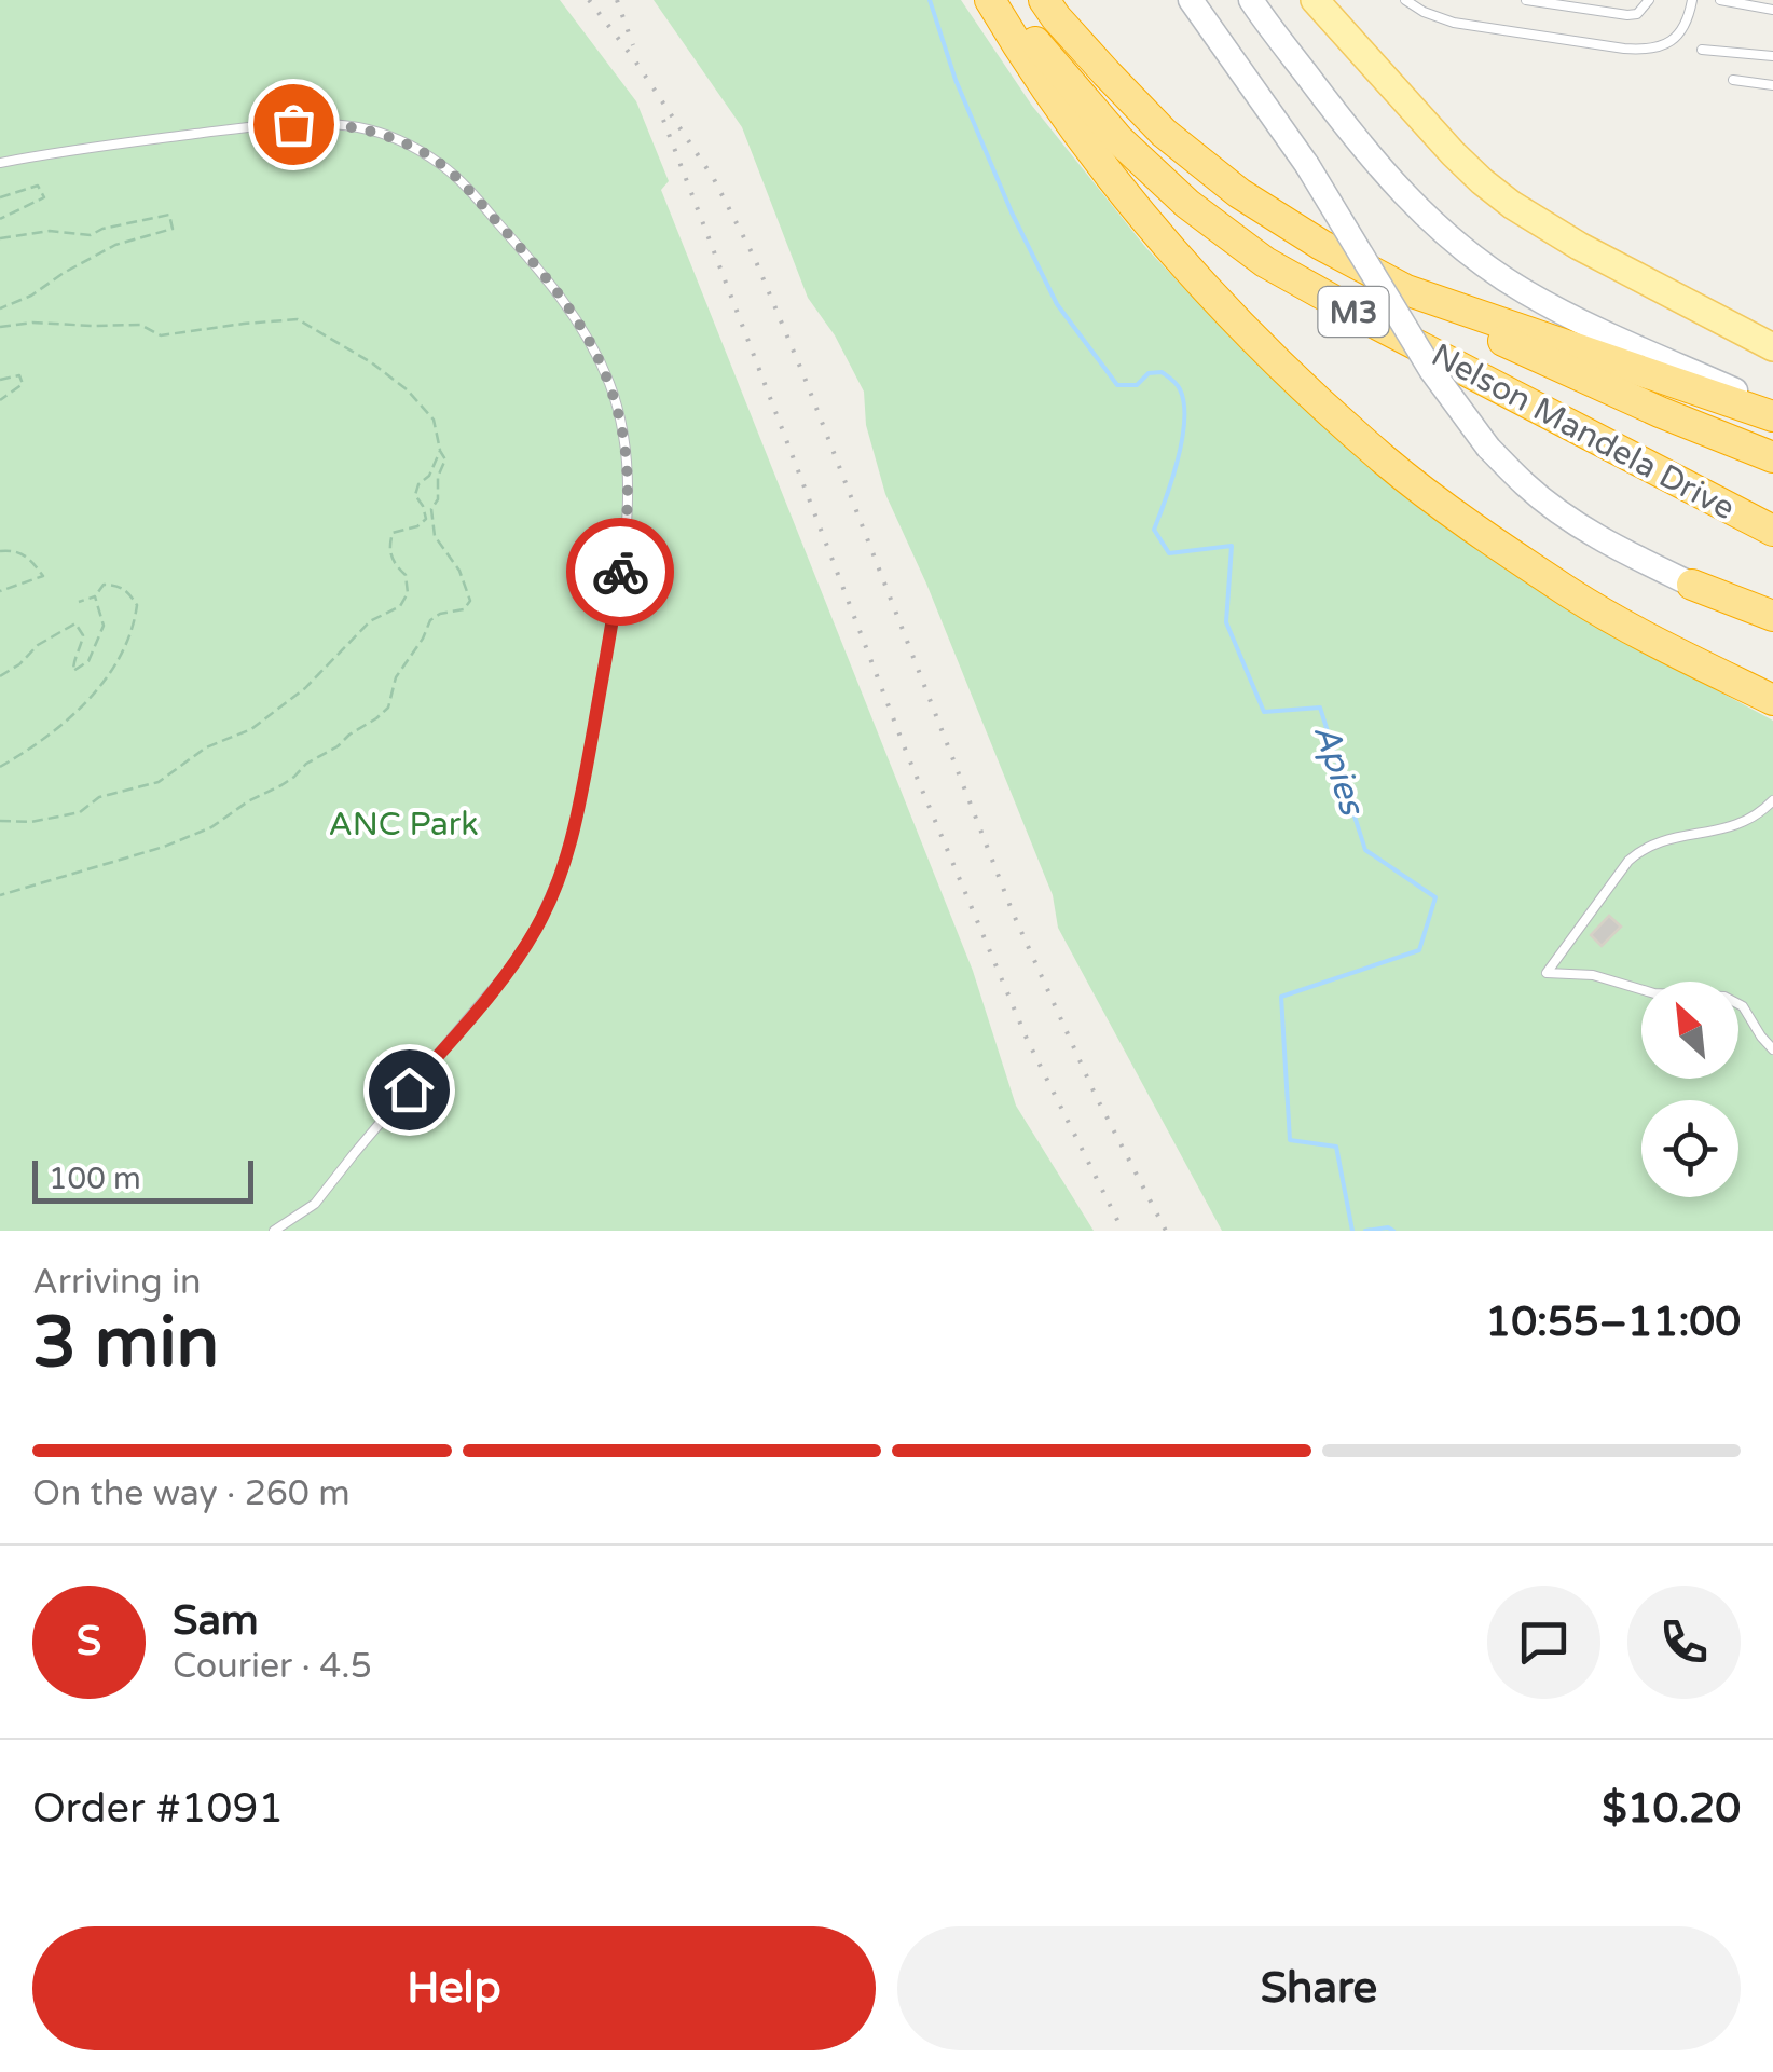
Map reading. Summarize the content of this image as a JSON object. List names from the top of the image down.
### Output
{
  "streets": {
    "highway": ["M3", "Nelson Mandela Drive"]
  },
  "water": ["Apies"],
  "parks": ["ANC Park"],
  "scale_bar": "100 m",
  "north": "top left",
  "page": {
    "scale": "100 m",
    "heading": ["3 min", "Arriving in", "10:55–11:00"],
    "panel": [
      "Sam",
      "Courier · 4.5",
      "Order #1091",
      "$10.20"
    ],
    "bar": "On the way · 260 m",
    "round": "S",
    "buttons": ["Help", "Share"]
  }
}
